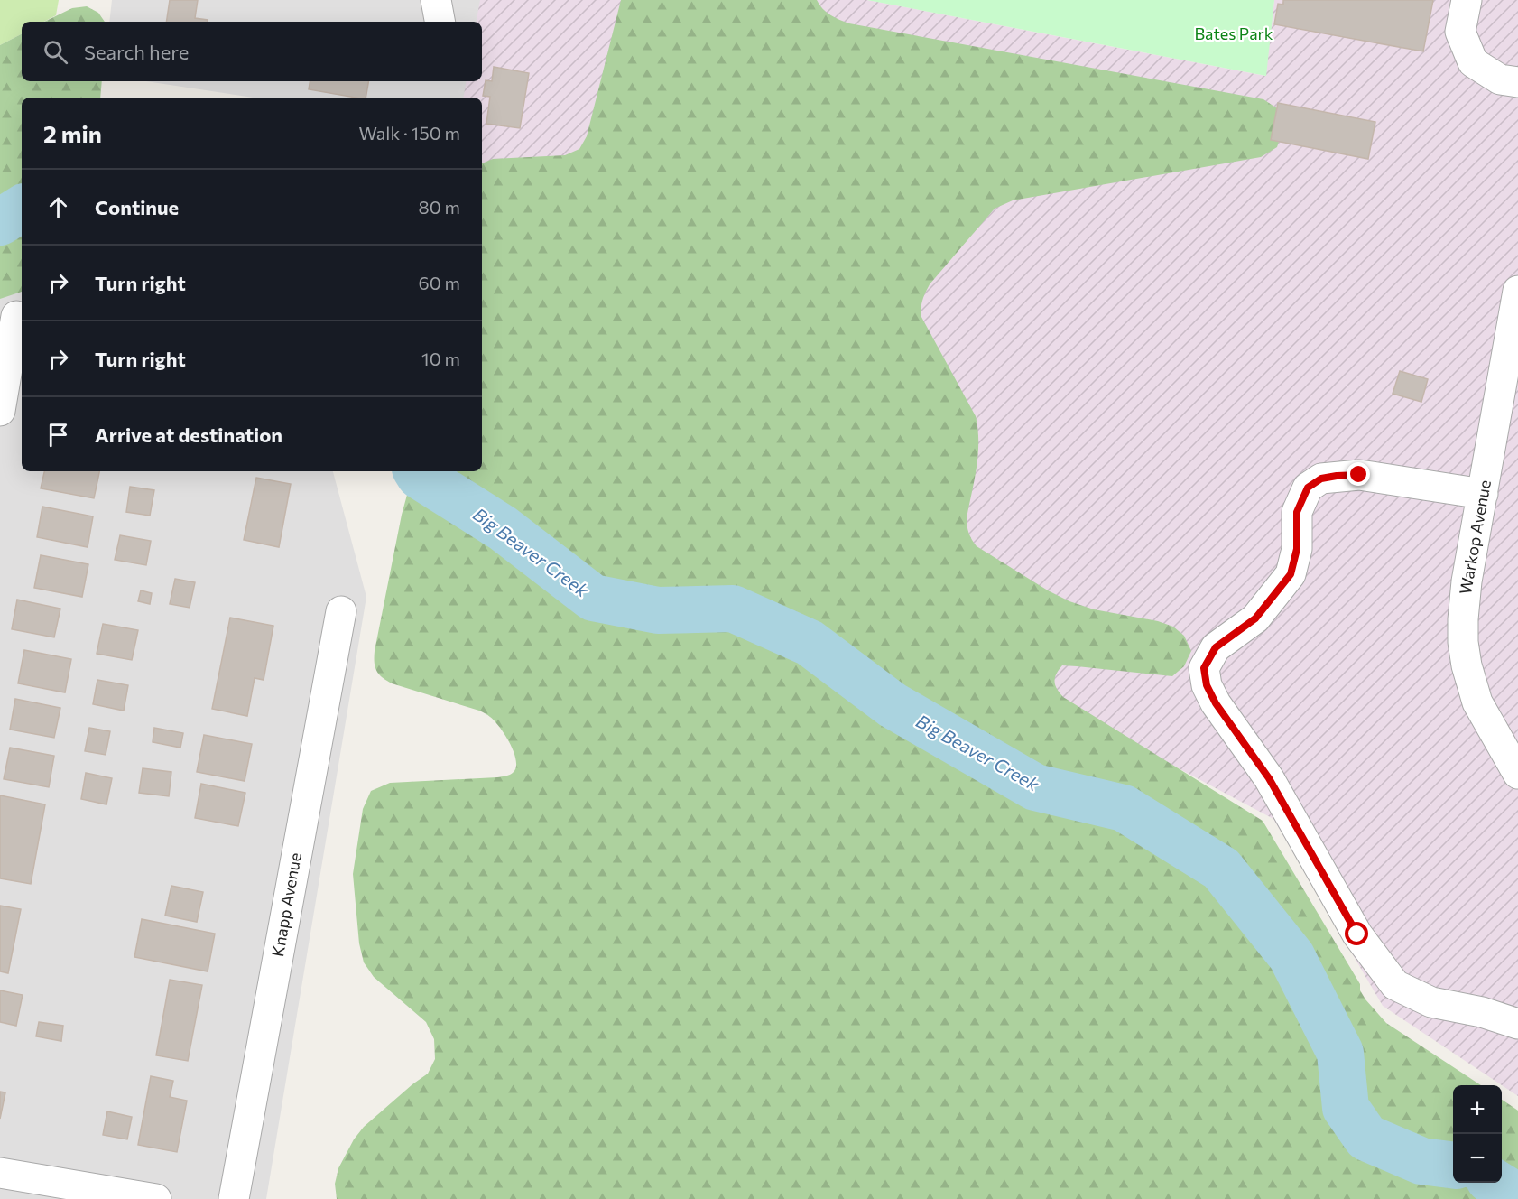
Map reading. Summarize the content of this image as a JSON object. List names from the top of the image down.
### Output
{
  "streets": {
    "street": ["Warkop Avenue", "Knapp Avenue"]
  },
  "water": ["Big Beaver Creek"],
  "parks": ["Bates Park"],
  "page": {
    "search": "Search here",
    "heading": ["2 min", "Walk · 150 m"],
    "list": [
      ["Continue", "80 m"],
      ["Turn right", "60 m"],
      ["Turn right", "10 m"],
      "Arrive at destination"
    ],
    "map_buttons": ["+", "−"]
  }
}
